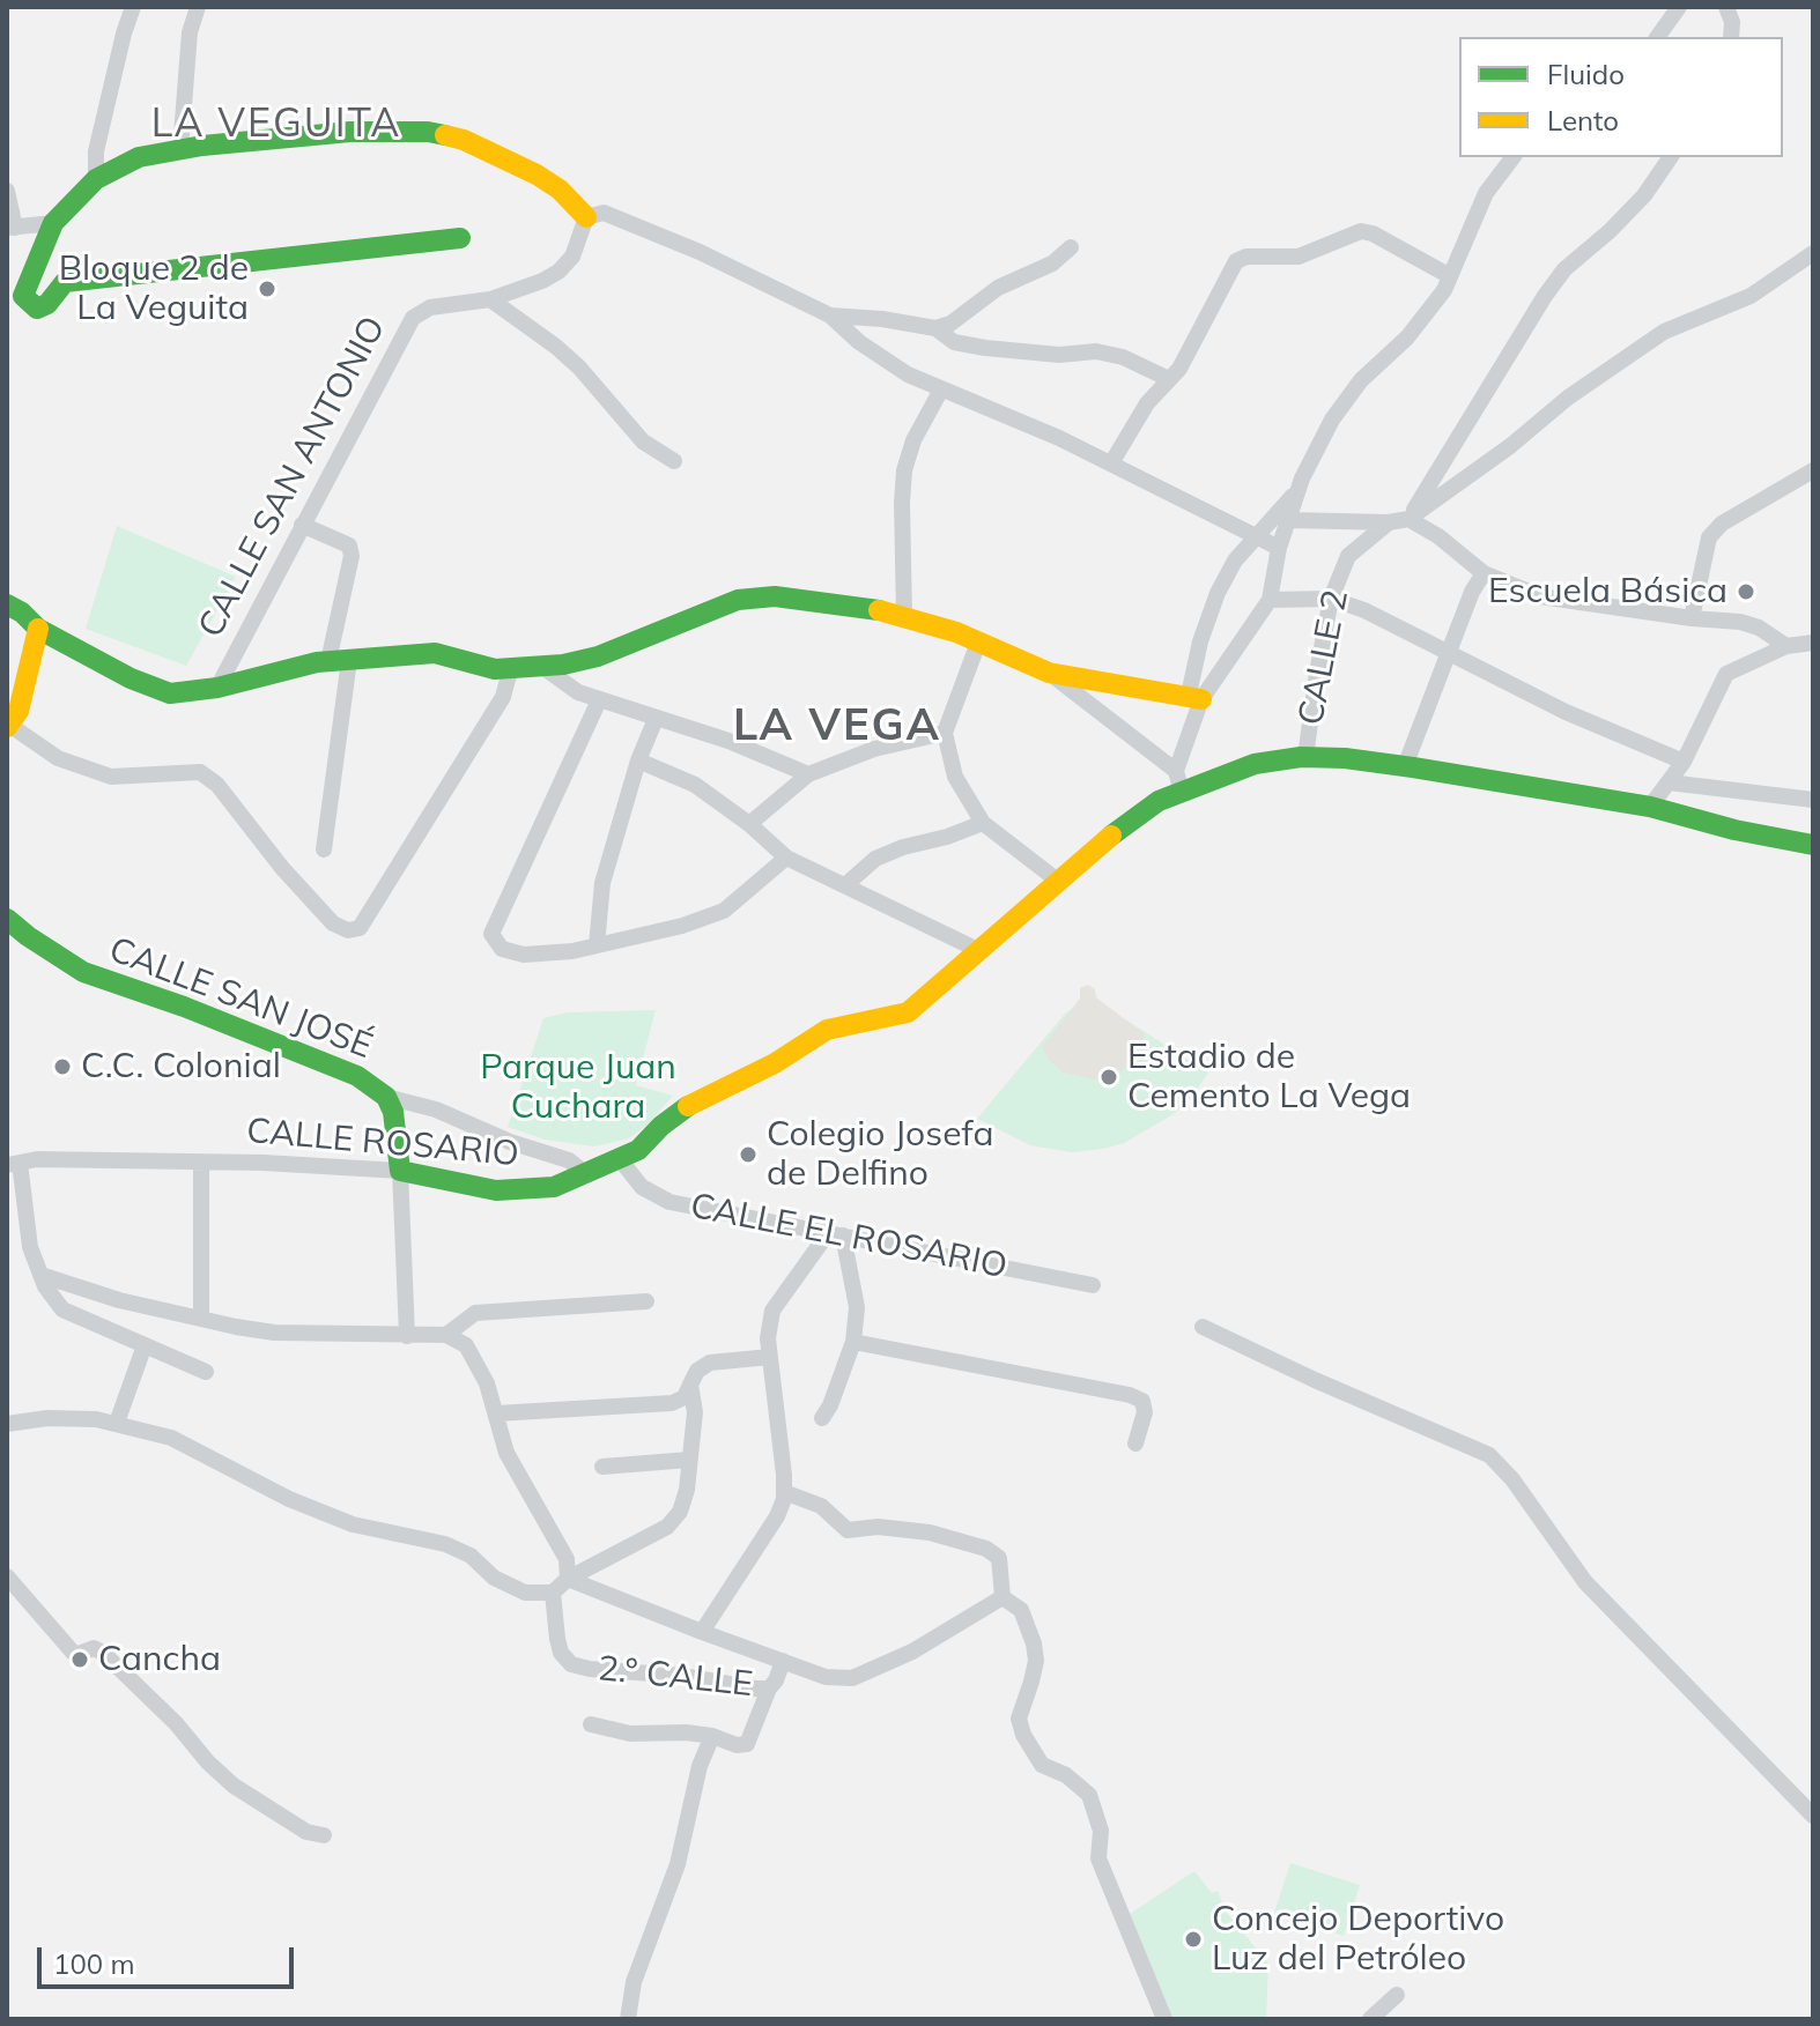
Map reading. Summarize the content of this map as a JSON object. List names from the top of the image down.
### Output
{
  "streets": {
    "street": [
      "CALLE SAN ANTONIO",
      "CALLE 2",
      "CALLE SAN JOSÉ",
      "CALLE ROSARIO",
      "CALLE EL ROSARIO",
      "2.° CALLE"
    ]
  },
  "crossings": [
    ["CALLE 2", "CALLE ROSARIO"],
    ["CALLE SAN JOSÉ", "CALLE ROSARIO"],
    ["CALLE ROSARIO", "CALLE EL ROSARIO"]
  ],
  "districts": ["LA VEGUITA", "LA VEGA"],
  "parks": ["Parque Juan Cuchara"],
  "places": [
    "Bloque 2 de La Veguita",
    "Escuela Básica",
    "C.C. Colonial",
    "Estadio de Cemento La Vega",
    "Colegio Josefa de Delfino",
    "Cancha",
    "Concejo Deportivo Luz del Petróleo"
  ],
  "legend": ["Fluido", "Lento"],
  "scale_bar": "100 m"
}
